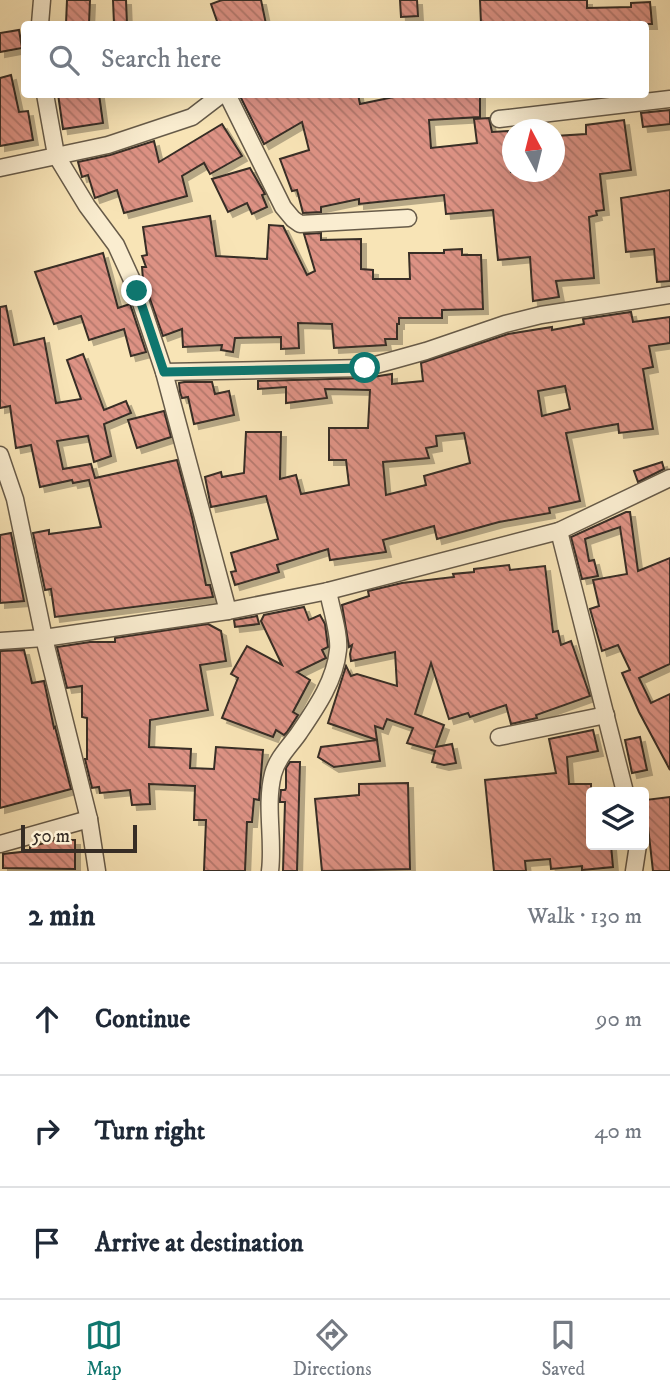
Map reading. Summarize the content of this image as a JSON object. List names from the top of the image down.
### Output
{
  "scale_bar": "50 m",
  "north": "top",
  "page": {
    "search": "Search here",
    "scale": "50 m",
    "heading": ["2 min", "Walk · 130 m"],
    "list": [
      ["Continue", "90 m"],
      ["Turn right", "40 m"],
      "Arrive at destination"
    ],
    "nav": ["Map", "Directions", "Saved"]
  }
}
